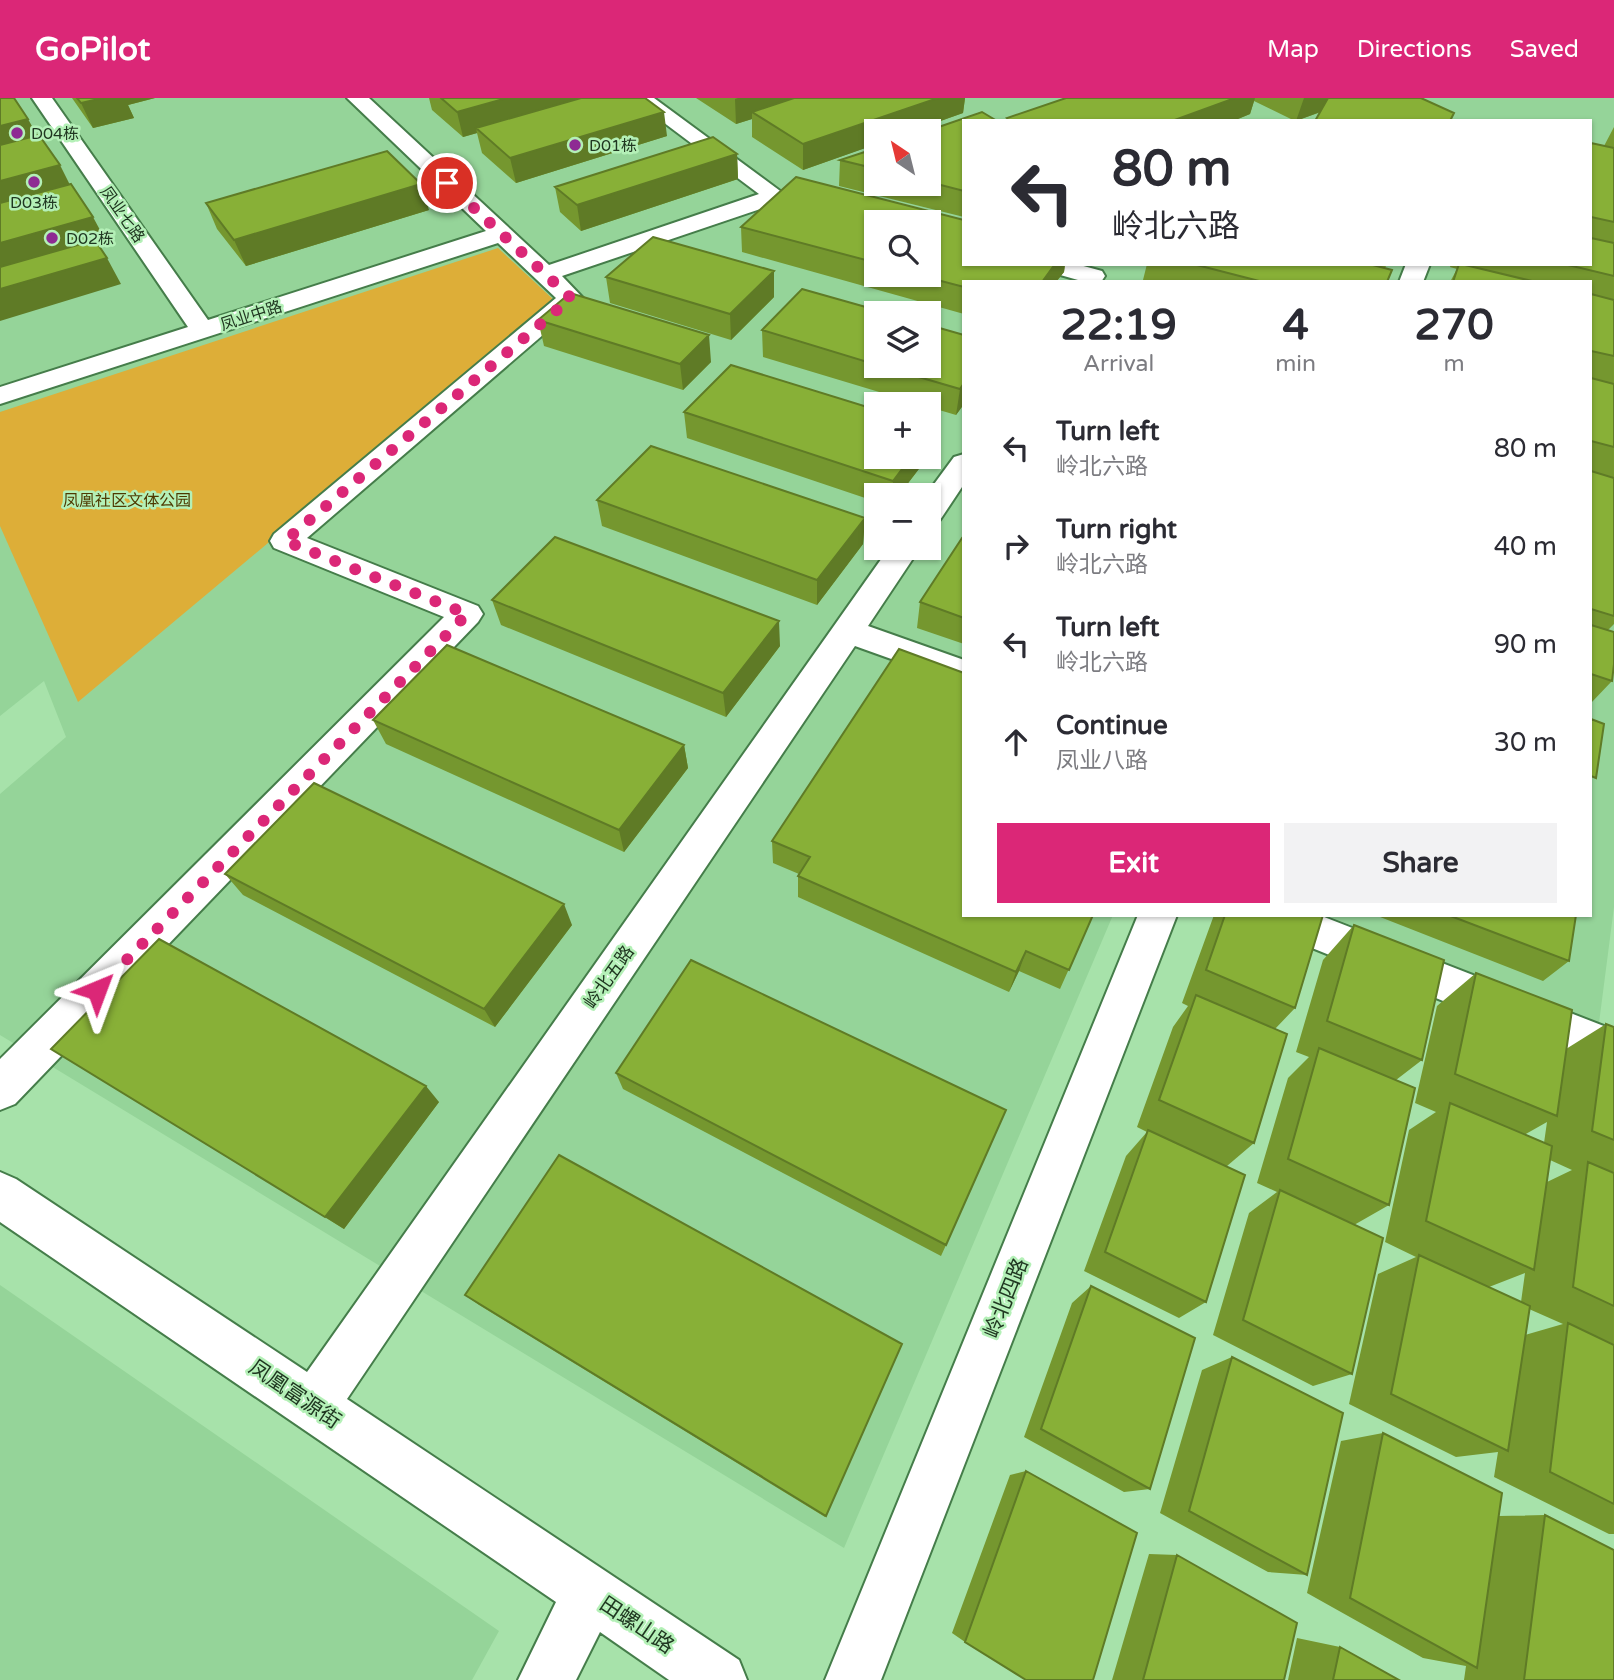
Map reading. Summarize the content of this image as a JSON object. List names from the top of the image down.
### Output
{
  "streets": {
    "street": [
      "凤业七路",
      "凤业中路",
      "岭北五路",
      "岭北四路",
      "凤凰富源街",
      "田螺山路"
    ]
  },
  "crossings": [
    ["凤业七路", "凤业中路"],
    ["岭北五路", "凤凰富源街"],
    ["凤凰富源街", "田螺山路"]
  ],
  "parks": ["凤凰社区文体公园"],
  "places": [
    "D04栋",
    "D01栋",
    "D03栋",
    "D02栋"
  ],
  "north": "top left",
  "page": {
    "header": "GoPilot",
    "nav": ["Map", "Directions", "Saved"],
    "map_buttons": ["+", "−"],
    "turn": ["80 m", "岭北六路"],
    "eta": [
      "22:19",
      "Arrival",
      "4",
      "min",
      "270",
      "m"
    ],
    "list": [
      {
        "name": "Turn left",
        "note": "岭北六路",
        "value": "80 m"
      },
      {
        "name": "Turn right",
        "note": "岭北六路",
        "value": "40 m"
      },
      {
        "name": "Turn left",
        "note": "岭北六路",
        "value": "90 m"
      },
      {
        "name": "Continue",
        "note": "凤业八路",
        "value": "30 m"
      }
    ],
    "buttons": ["Exit", "Share"]
  }
}
